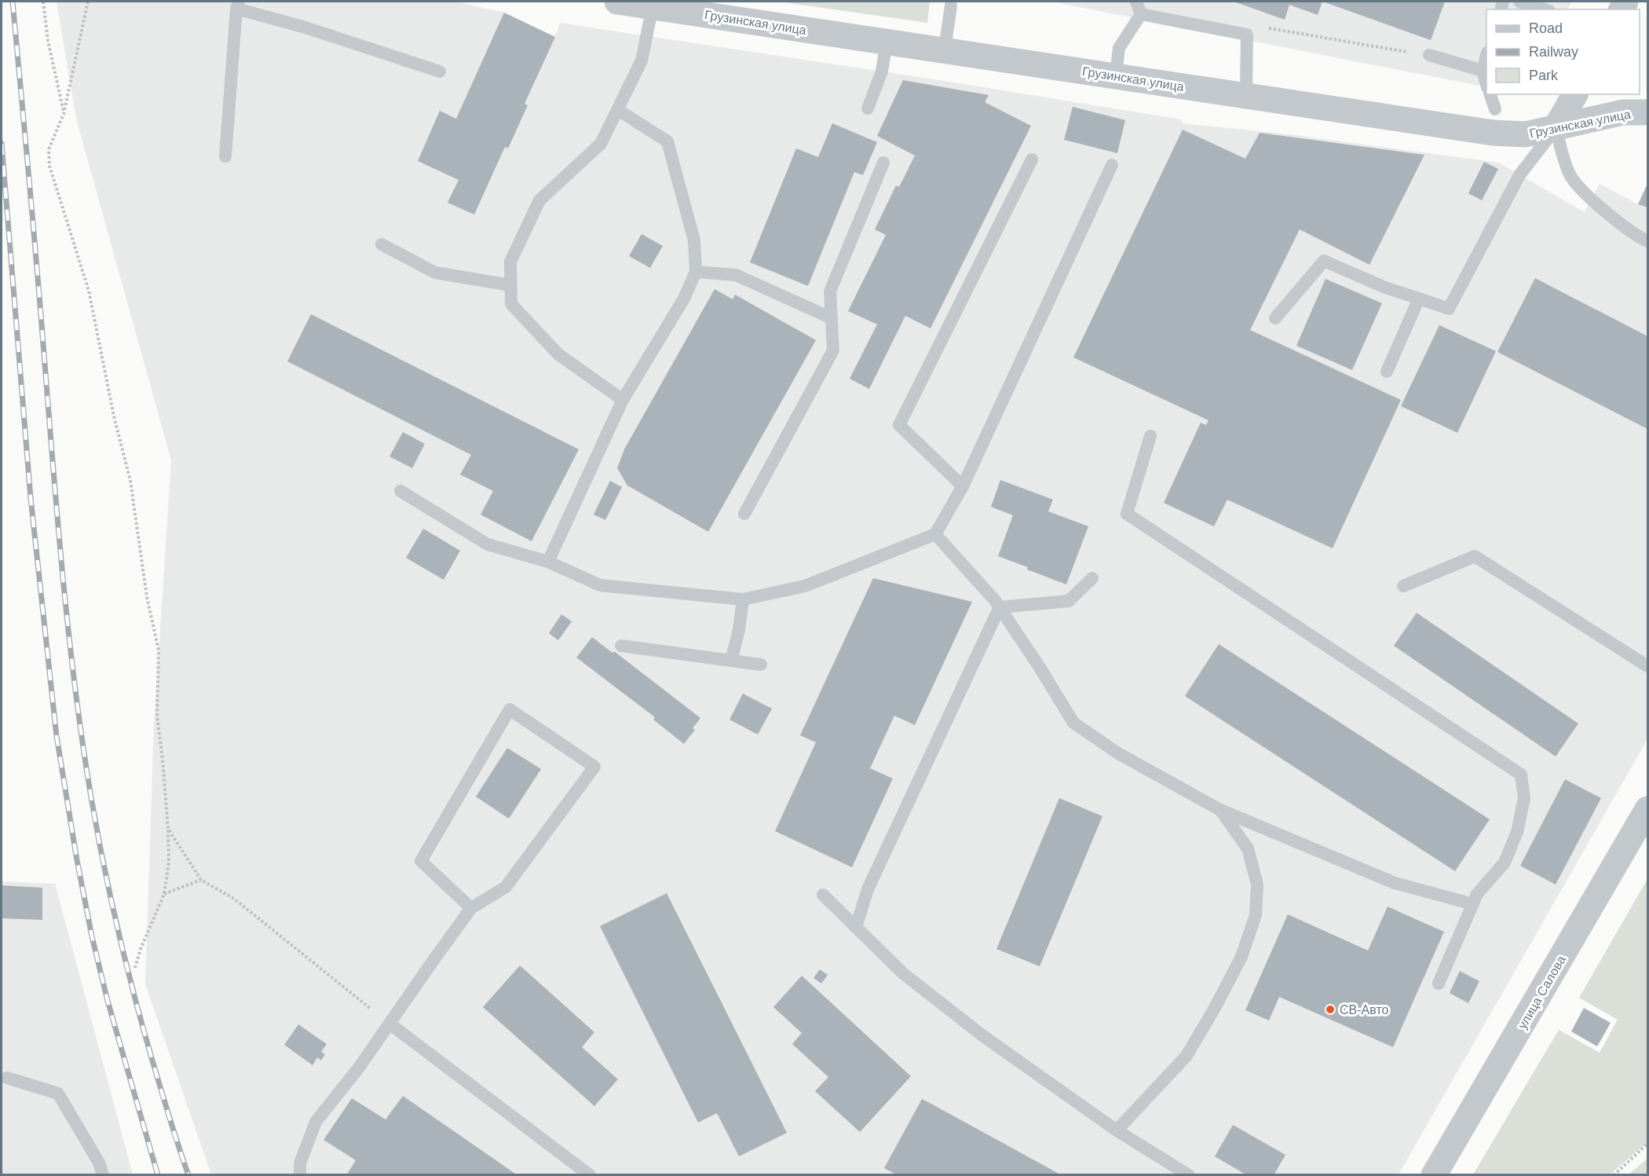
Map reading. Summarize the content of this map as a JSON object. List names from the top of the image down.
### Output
{
  "streets": {
    "street": ["Грузинская улица", "улица Салова"]
  },
  "places": ["СВ-Авто"],
  "legend": ["Road", "Railway", "Park"]
}
